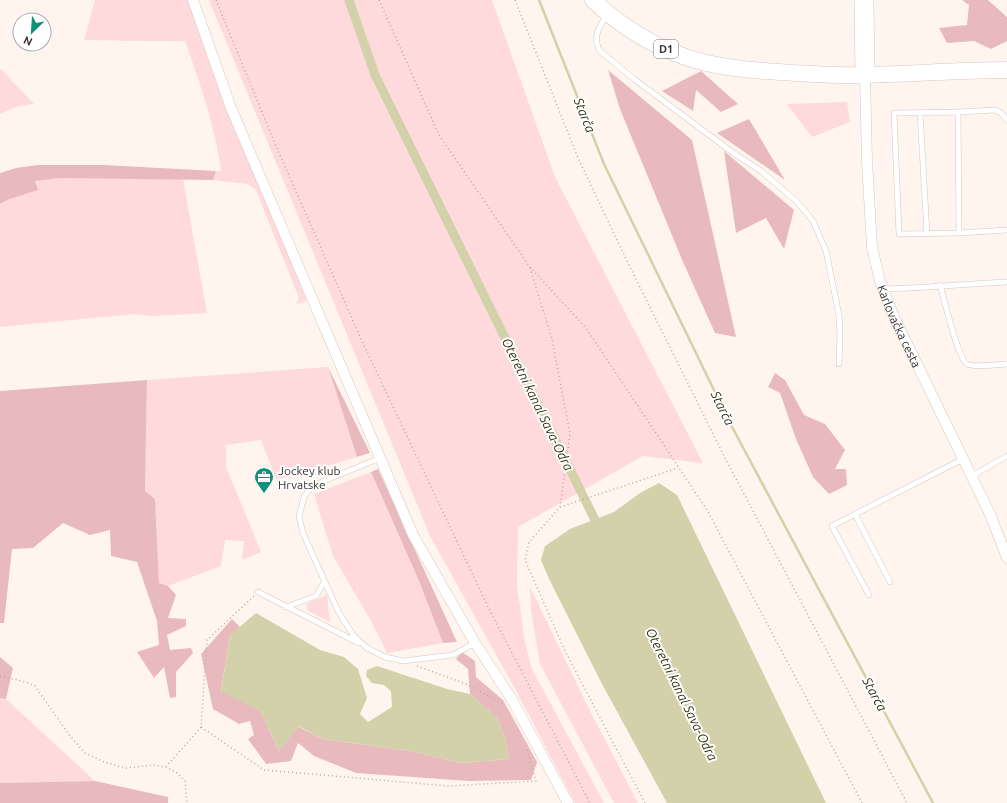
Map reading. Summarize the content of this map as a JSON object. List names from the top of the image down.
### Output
{
  "streets": {
    "main road": ["D1"],
    "street": ["Karlovačka cesta"]
  },
  "crossings": [
    ["D1", "Karlovačka cesta"]
  ],
  "water": ["Starča", "Oteretni kanal Sava-Odra"],
  "places": {
    "office": ["Jockey klub Hrvatske"]
  },
  "north": "bottom left"
}
